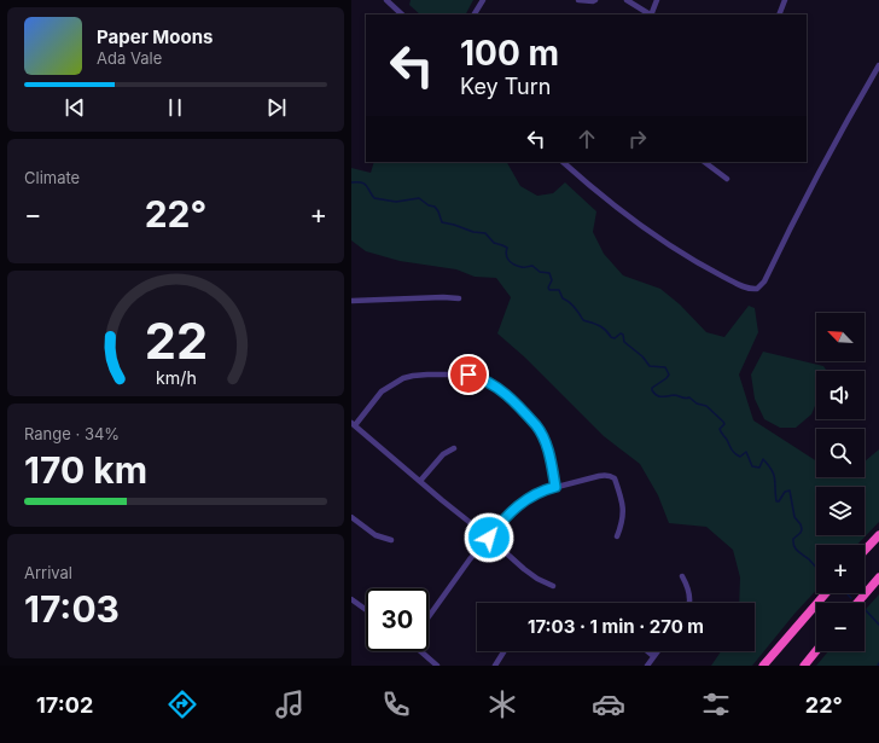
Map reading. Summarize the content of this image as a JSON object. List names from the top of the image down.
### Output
{
  "north": "top left",
  "page": {
    "turn": ["100 m", "Key Turn"],
    "song": ["Paper Moons", "Ada Vale"],
    "tile": [
      "Climate",
      ["Range · 34%", "170 km"],
      ["Arrival", "17:03"]
    ],
    "heat": ["−", "22°", "+"],
    "map_buttons": ["+", "−"],
    "limit": "30",
    "trip": "17:03 · 1 min · 270 m",
    "tabs": ["17:02", "22°"],
    "gauge": ["22", "km/h"]
  }
}
